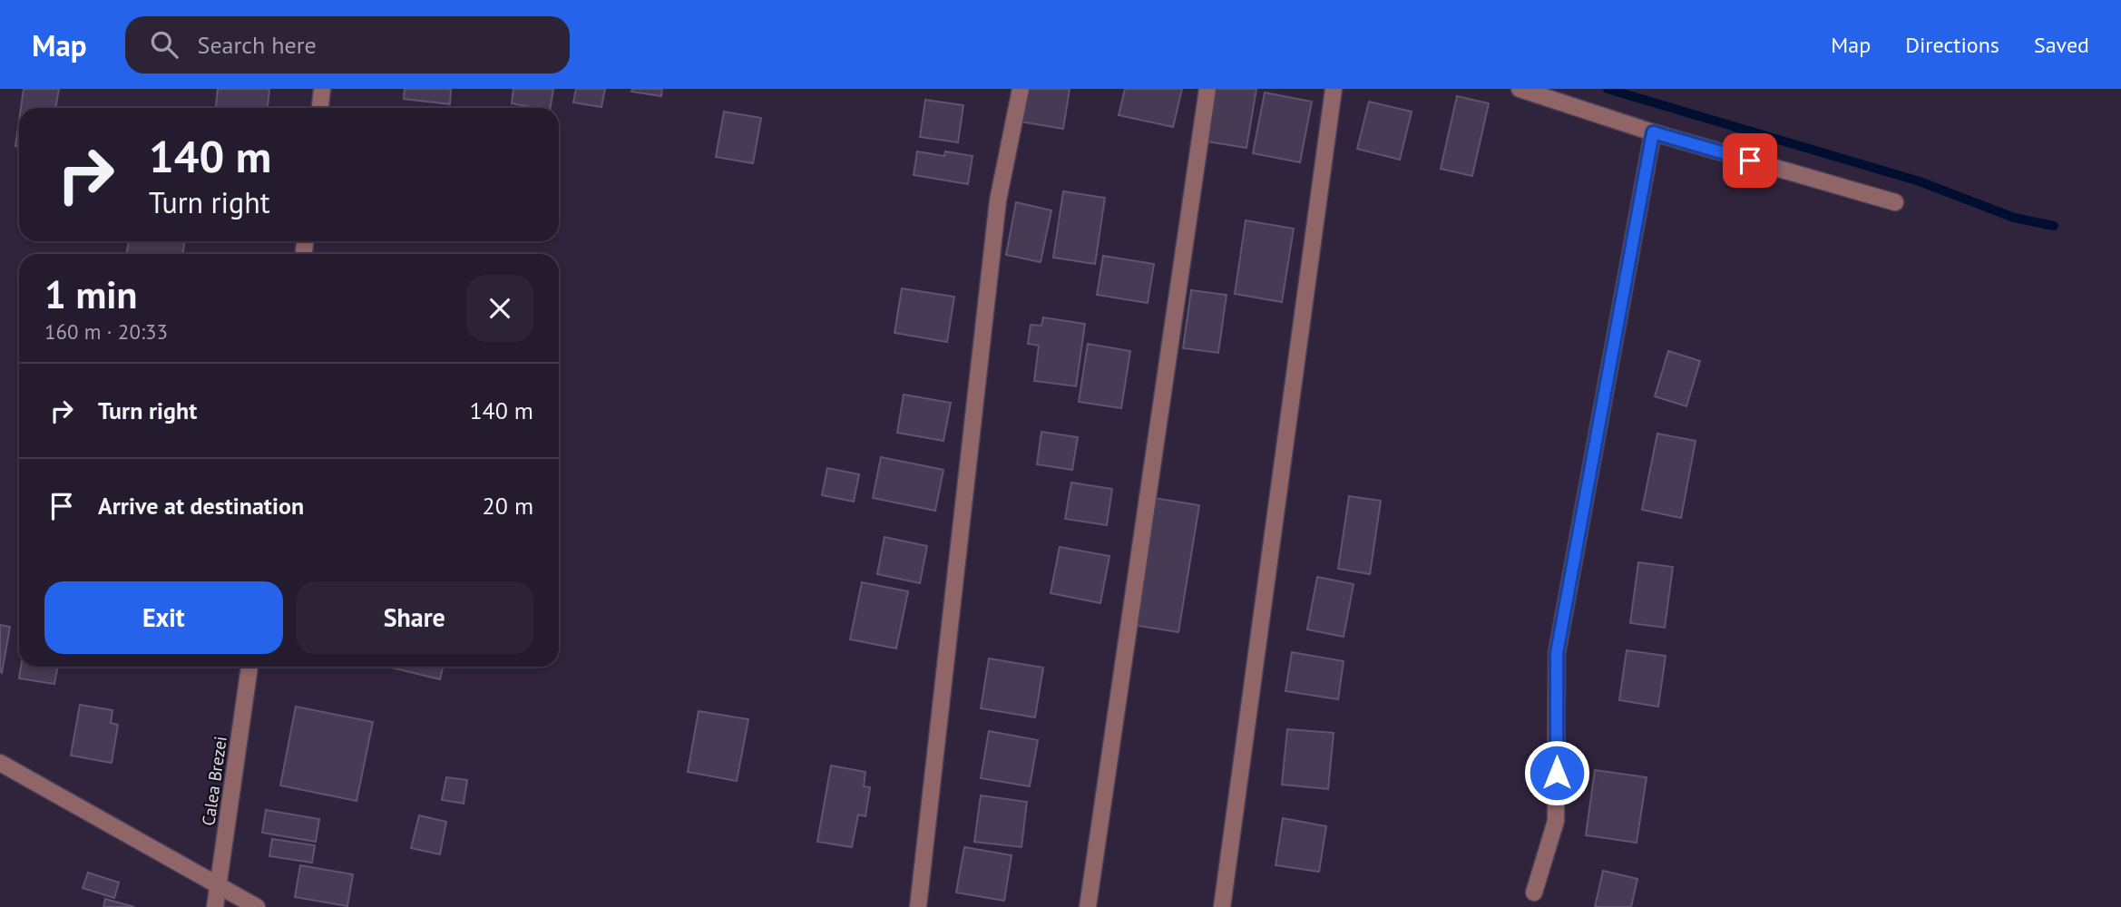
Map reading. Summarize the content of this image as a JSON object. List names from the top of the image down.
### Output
{
  "streets": {
    "street": ["Calea Brezei"]
  },
  "page": {
    "header": "Map",
    "search": "Search here",
    "nav": ["Map", "Directions", "Saved"],
    "turn": ["140 m", "Turn right"],
    "heading": ["1 min", "160 m · 20:33"],
    "list": [
      {
        "name": "Turn right",
        "value": "140 m"
      },
      {
        "name": "Arrive at destination",
        "value": "20 m"
      }
    ],
    "buttons": ["Exit", "Share"]
  }
}
